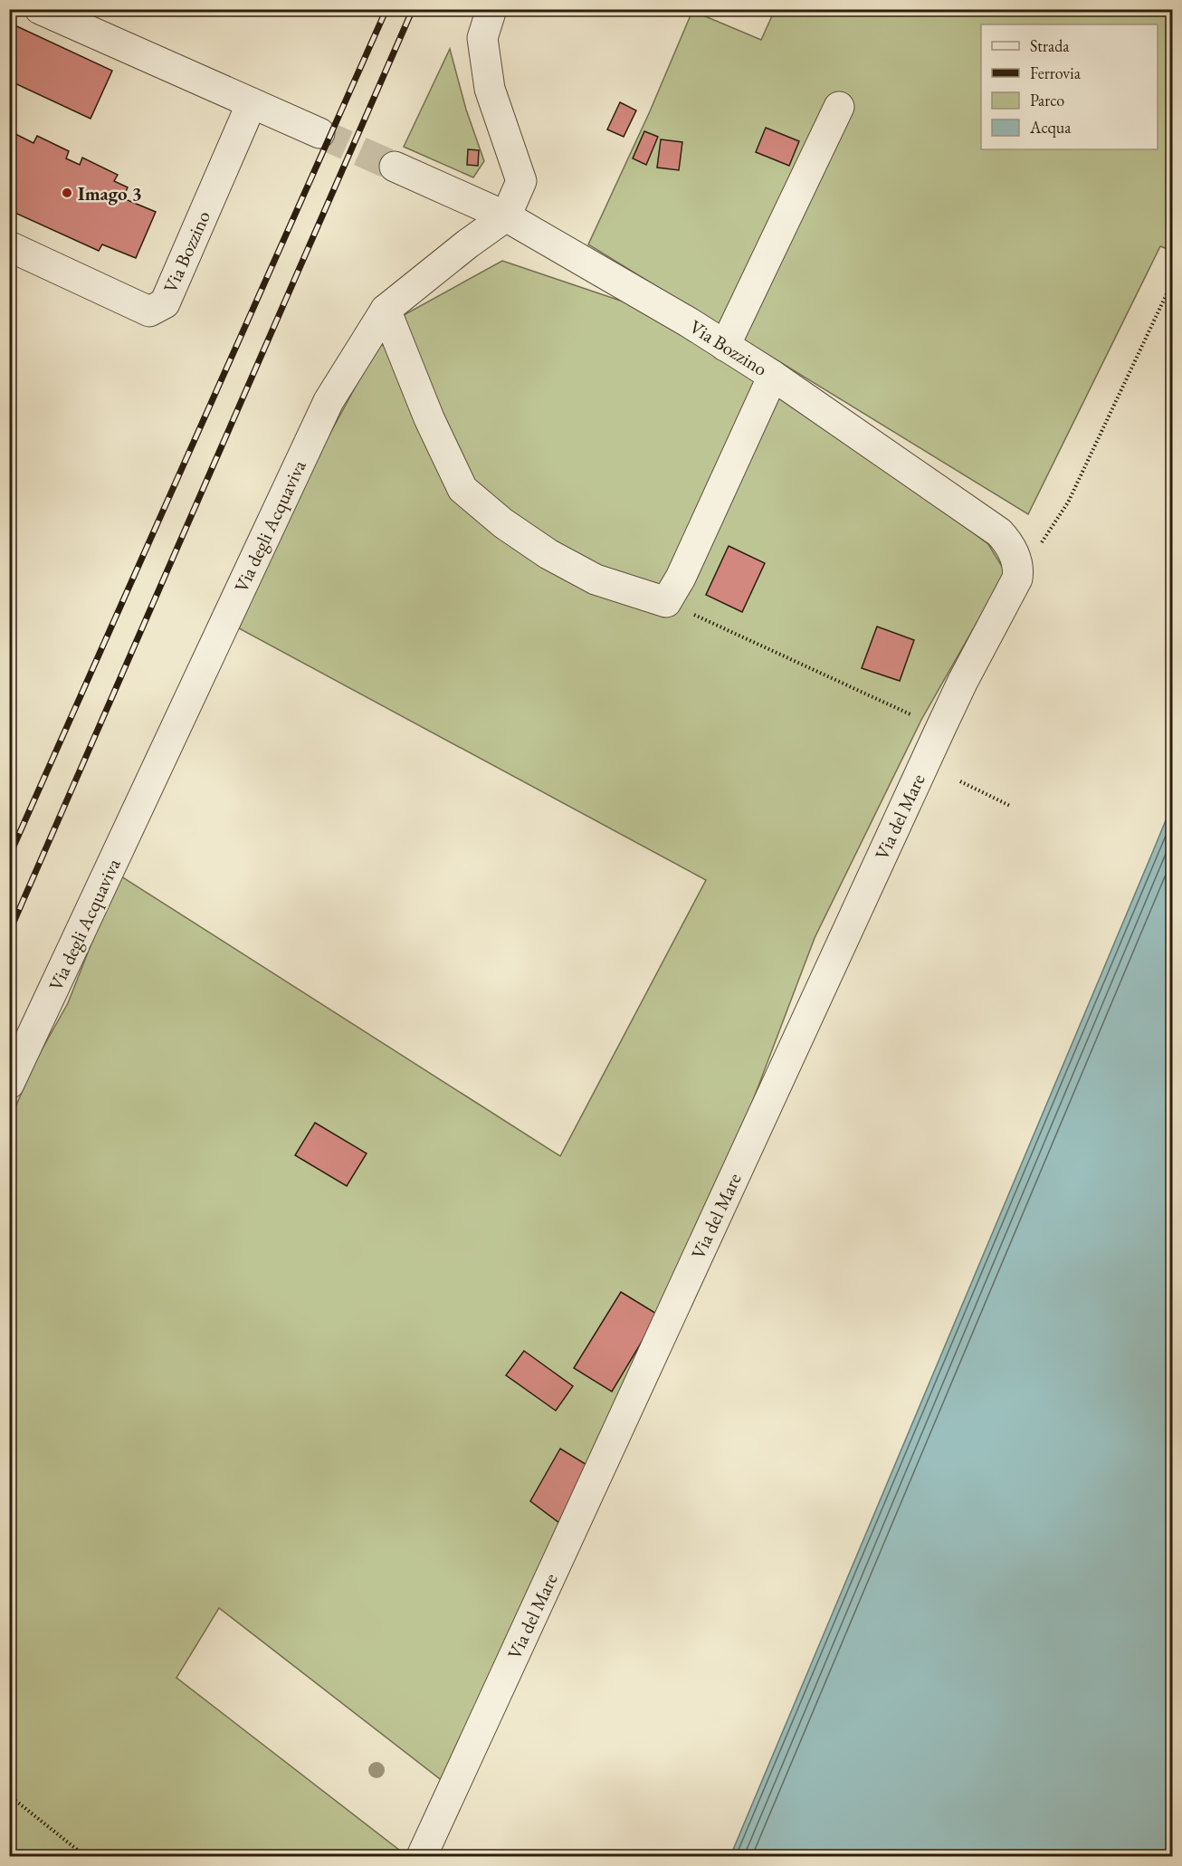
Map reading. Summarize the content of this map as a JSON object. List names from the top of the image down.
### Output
{
  "streets": {
    "street": ["Via Bozzino", "Via degli Acquaviva", "Via del Mare"]
  },
  "crossings": [
    ["Via Bozzino", "Via degli Acquaviva"],
    ["Via Bozzino", "Via del Mare"]
  ],
  "places": ["Imago 3"],
  "legend": [
    "Strada",
    "Ferrovia",
    "Parco",
    "Acqua"
  ]
}
